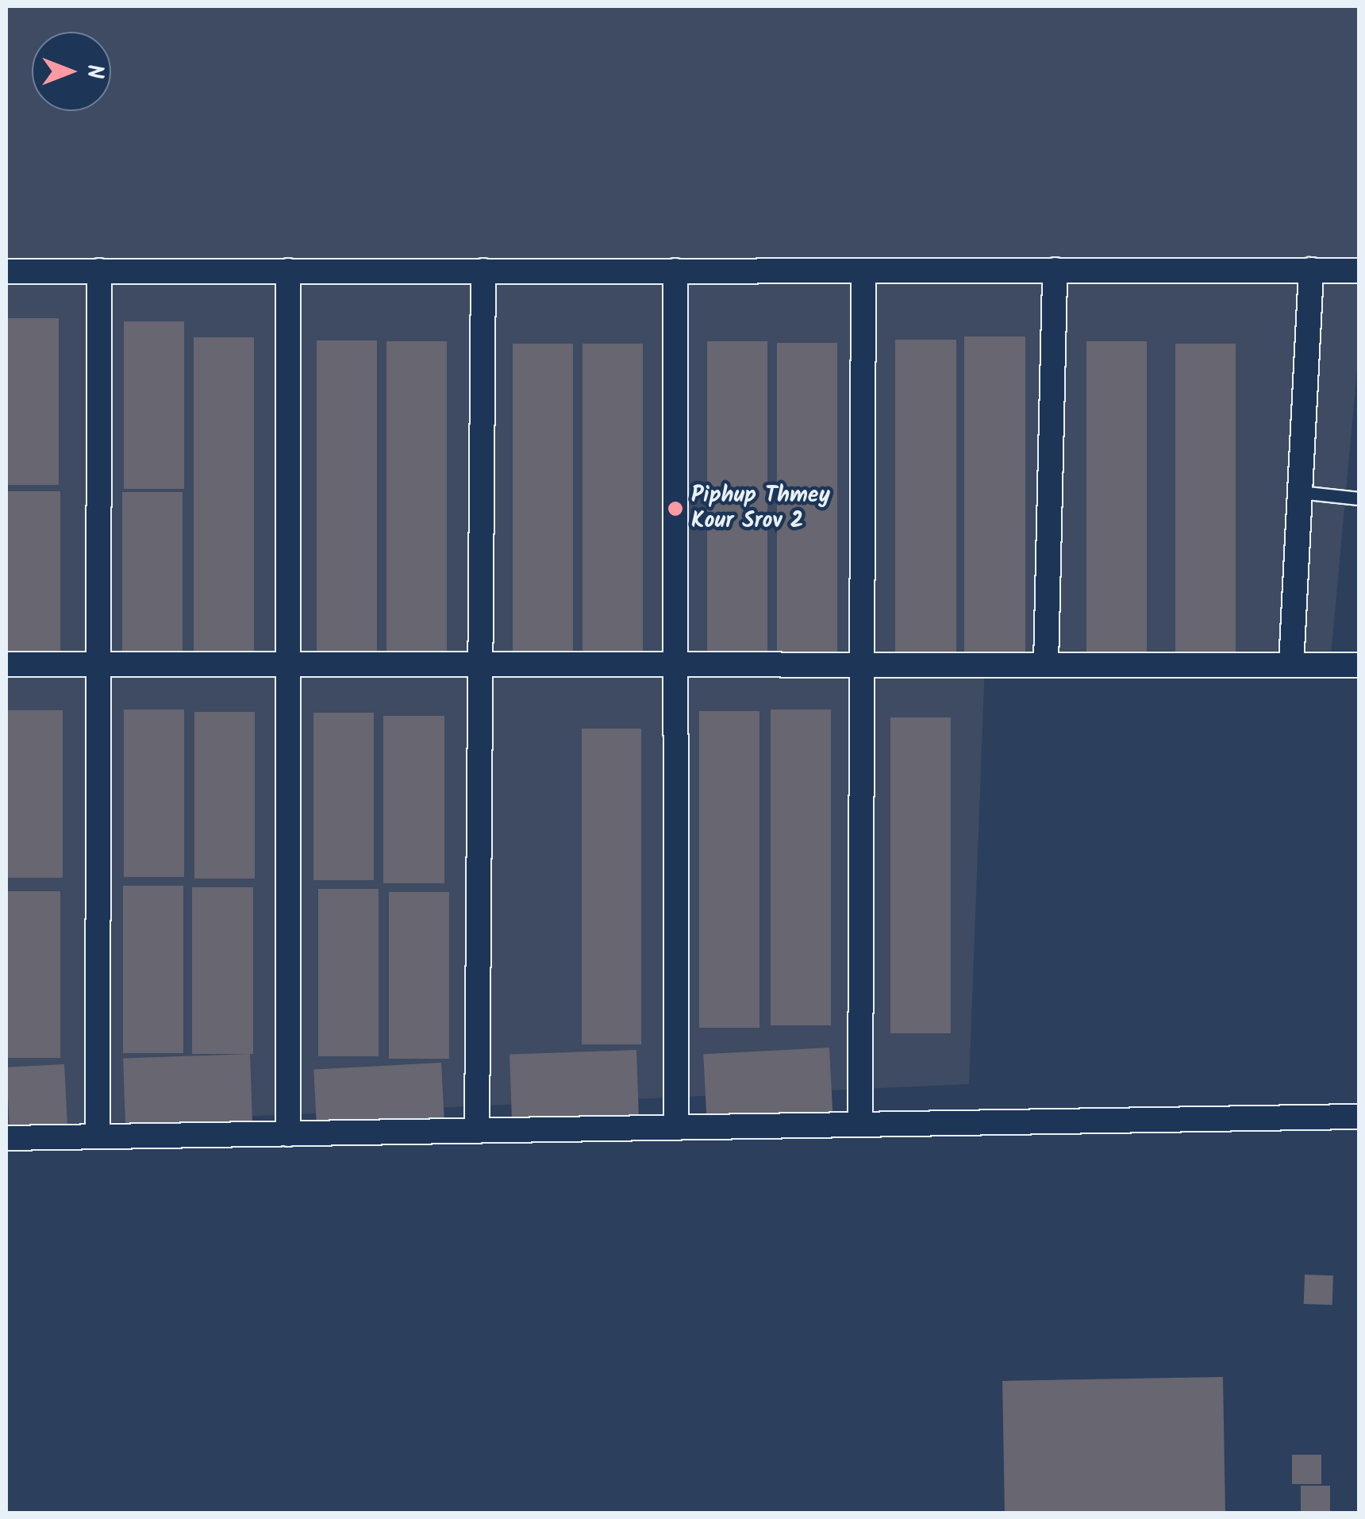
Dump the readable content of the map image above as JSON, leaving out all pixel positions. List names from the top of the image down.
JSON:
{
  "places": ["Piphup Thmey Kour Srov 2"],
  "north": "right"
}
